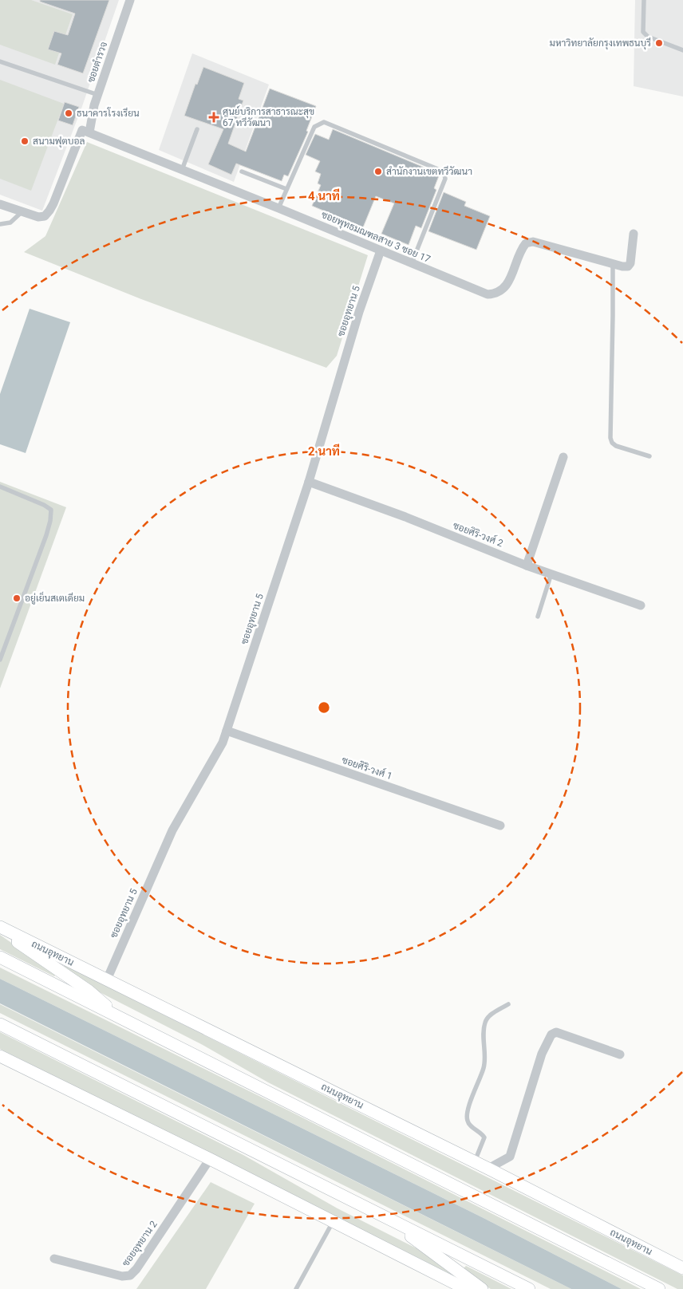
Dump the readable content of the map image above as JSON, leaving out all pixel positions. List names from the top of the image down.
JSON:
{
  "streets": {
    "main road": ["ถนนอุทยาน"],
    "street": [
      "ซอยตำรวจ",
      "ซอยพุทธมณฑลสาย 3 ซอย 17",
      "ซอยอุทยาน 5",
      "ซอยศิริ-วงศ์ 2",
      "ซอยศิริ-วงศ์ 1",
      "ซอยอุทยาน 2"
    ]
  },
  "crossings": [
    ["ซอยตำรวจ", "ซอยพุทธมณฑลสาย 3 ซอย 17"],
    ["ซอยพุทธมณฑลสาย 3 ซอย 17", "ซอยอุทยาน 5"],
    ["ซอยอุทยาน 5", "ซอยศิริ-วงศ์ 2"],
    ["ซอยอุทยาน 5", "ซอยศิริ-วงศ์ 1"],
    ["ซอยอุทยาน 5", "ถนนอุทยาน"]
  ],
  "places": {
    "other": [
      "มหาวิทยาลัยกรุงเทพธนบุรี",
      "ธนาคารโรงเรียน",
      "สนามฟุตบอล",
      "สำนักงานเขตทวีวัฒนา",
      "อยู่เย็นสเตเดียม"
    ],
    "health": ["ศูนย์บริการสาธารณะสุข 67 ทวีวัฒนา"]
  },
  "rings": ["4 นาที", "2 นาที"]
}
